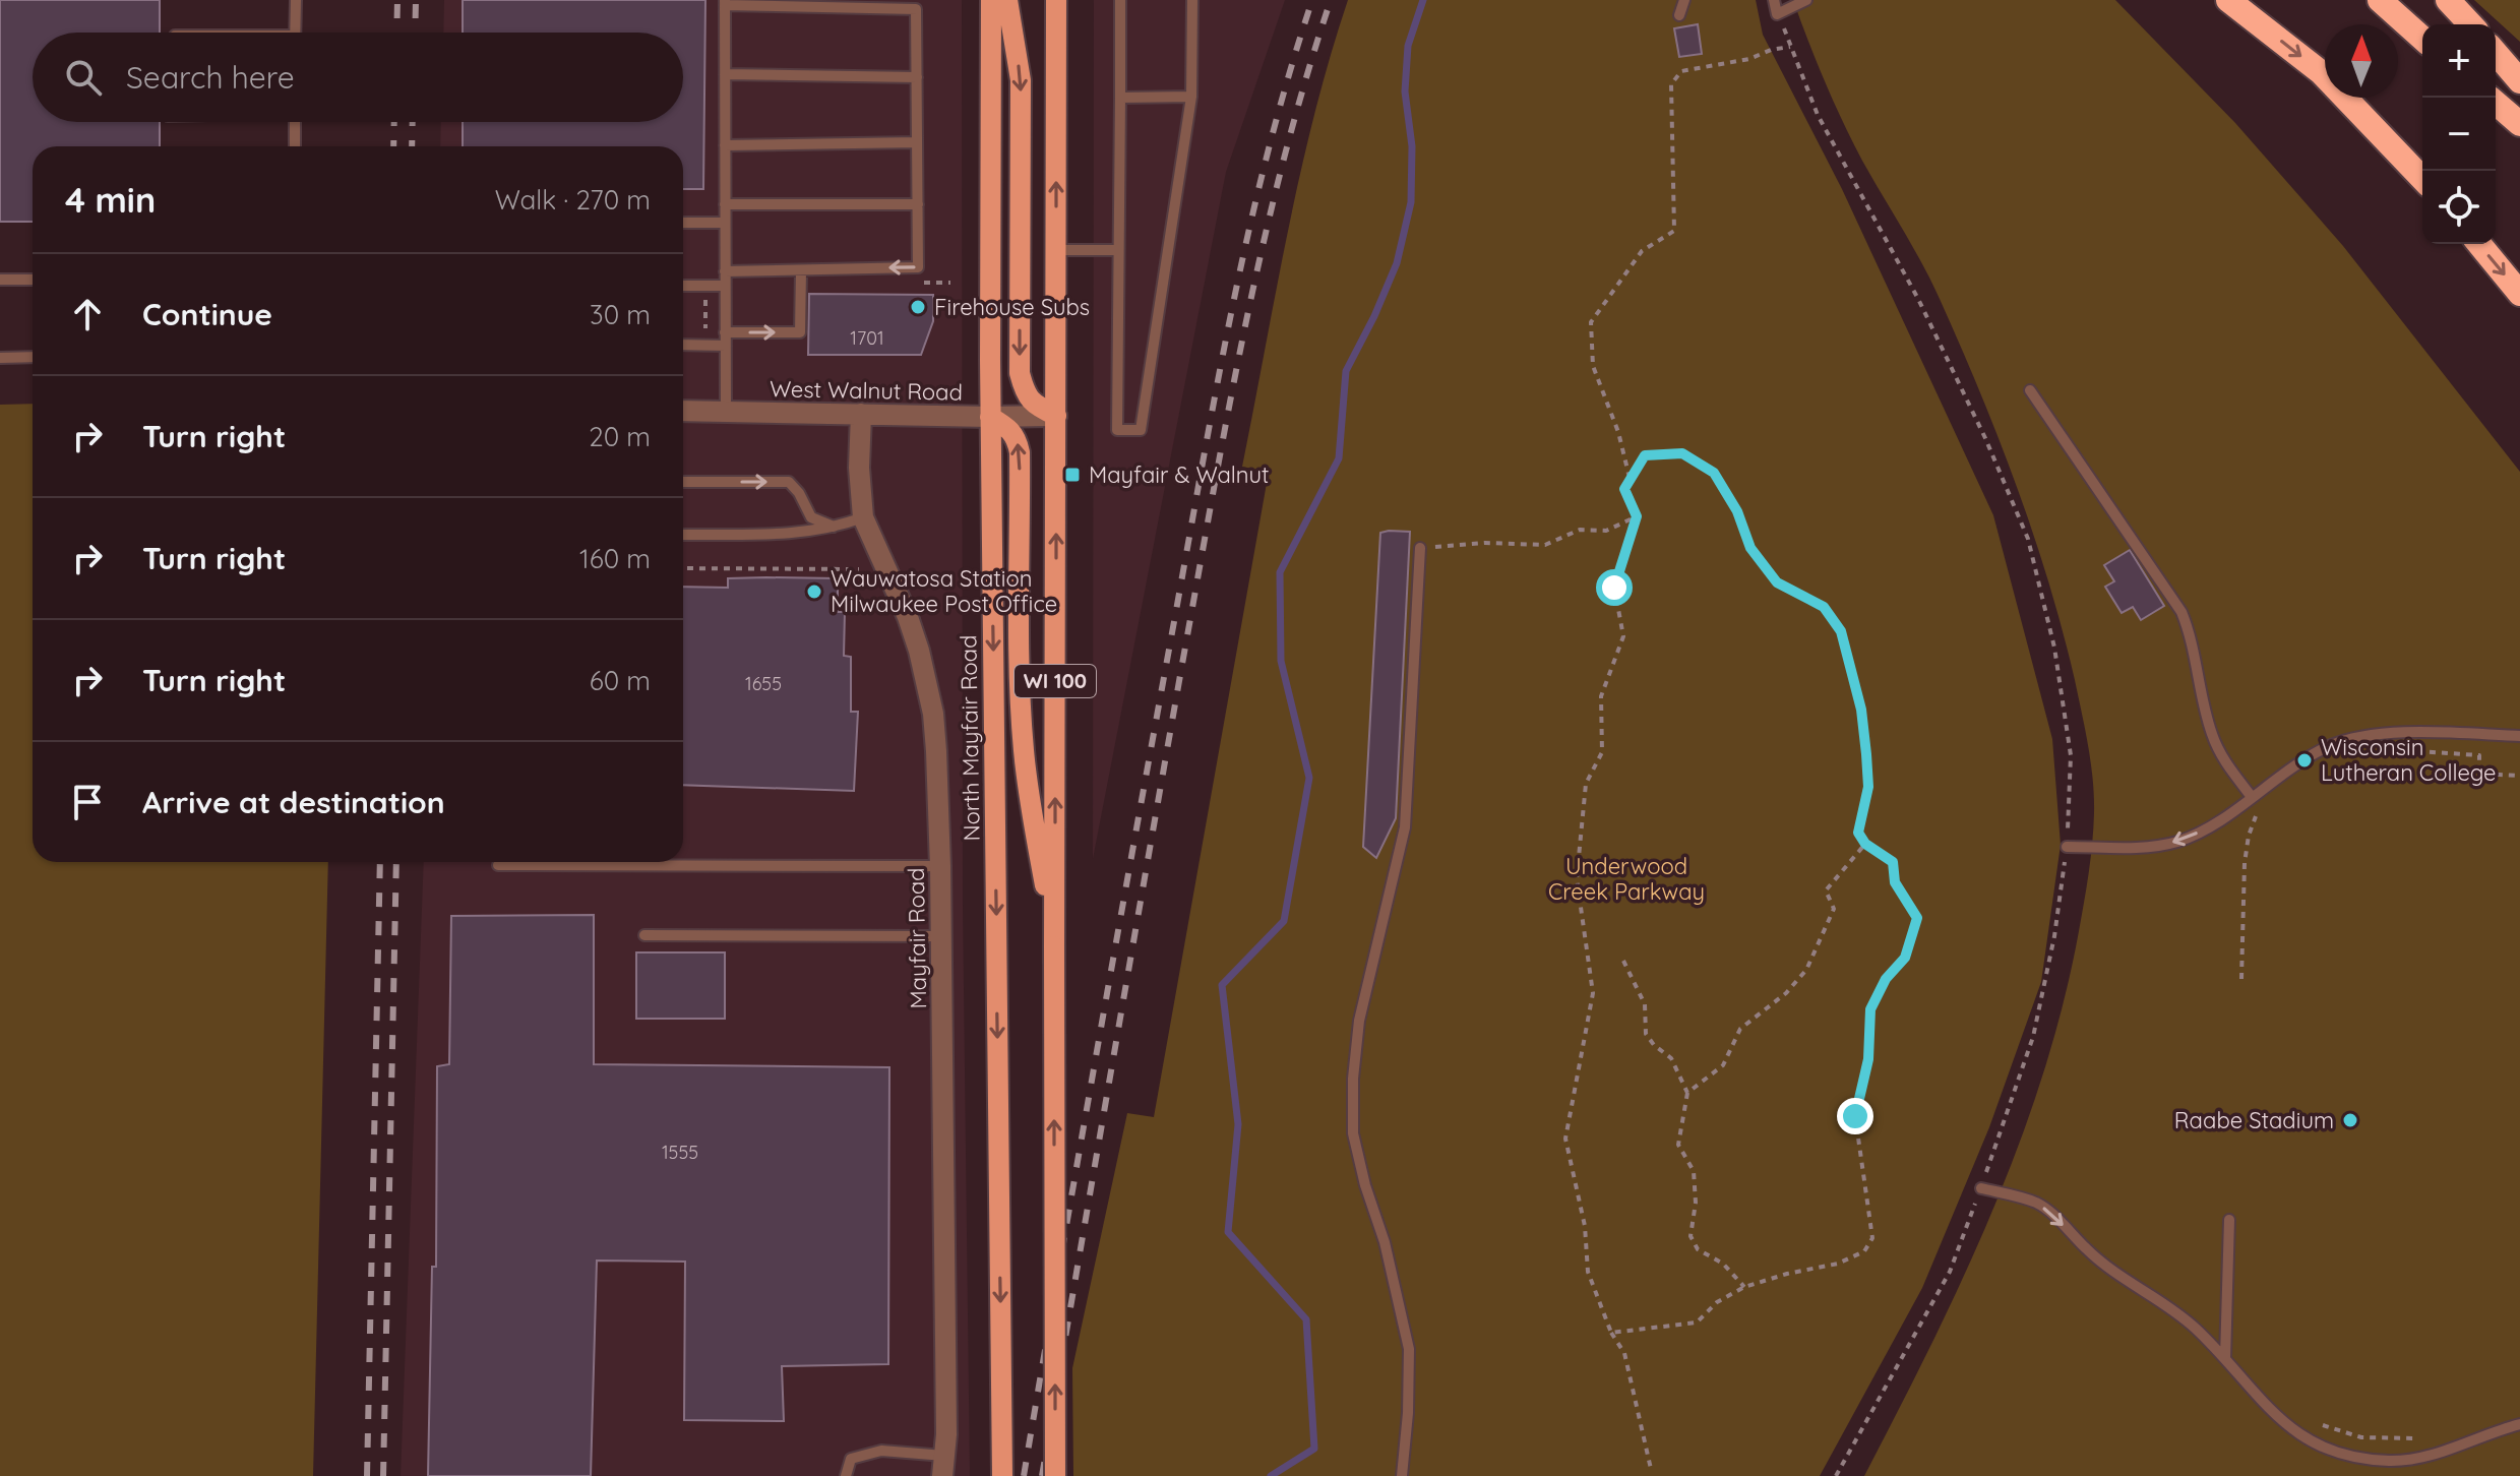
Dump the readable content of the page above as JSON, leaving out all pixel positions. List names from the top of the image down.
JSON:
{
  "streets": {
    "main road": ["WI 100", "North Mayfair Road"],
    "street": ["West Walnut Road", "Mayfair Road"]
  },
  "crossings": [
    ["West Walnut Road", "WI 100"],
    ["West Walnut Road", "North Mayfair Road"],
    ["West Walnut Road", "Mayfair Road"]
  ],
  "parks": ["Underwood Creek Parkway"],
  "places": {
    "other": [
      "Firehouse Subs",
      "Wauwatosa Station Milwaukee Post Office",
      "Wisconsin Lutheran College",
      "Raabe Stadium"
    ],
    "transit": ["Mayfair & Walnut"]
  },
  "house_numbers": ["1701", "1655", "1555"],
  "north": "top",
  "page": {
    "map_buttons": ["+", "−"],
    "search": "Search here",
    "heading": ["4 min", "Walk · 270 m"],
    "list": [
      ["Continue", "30 m"],
      ["Turn right", "20 m"],
      ["Turn right", "160 m"],
      ["Turn right", "60 m"],
      "Arrive at destination"
    ]
  }
}
